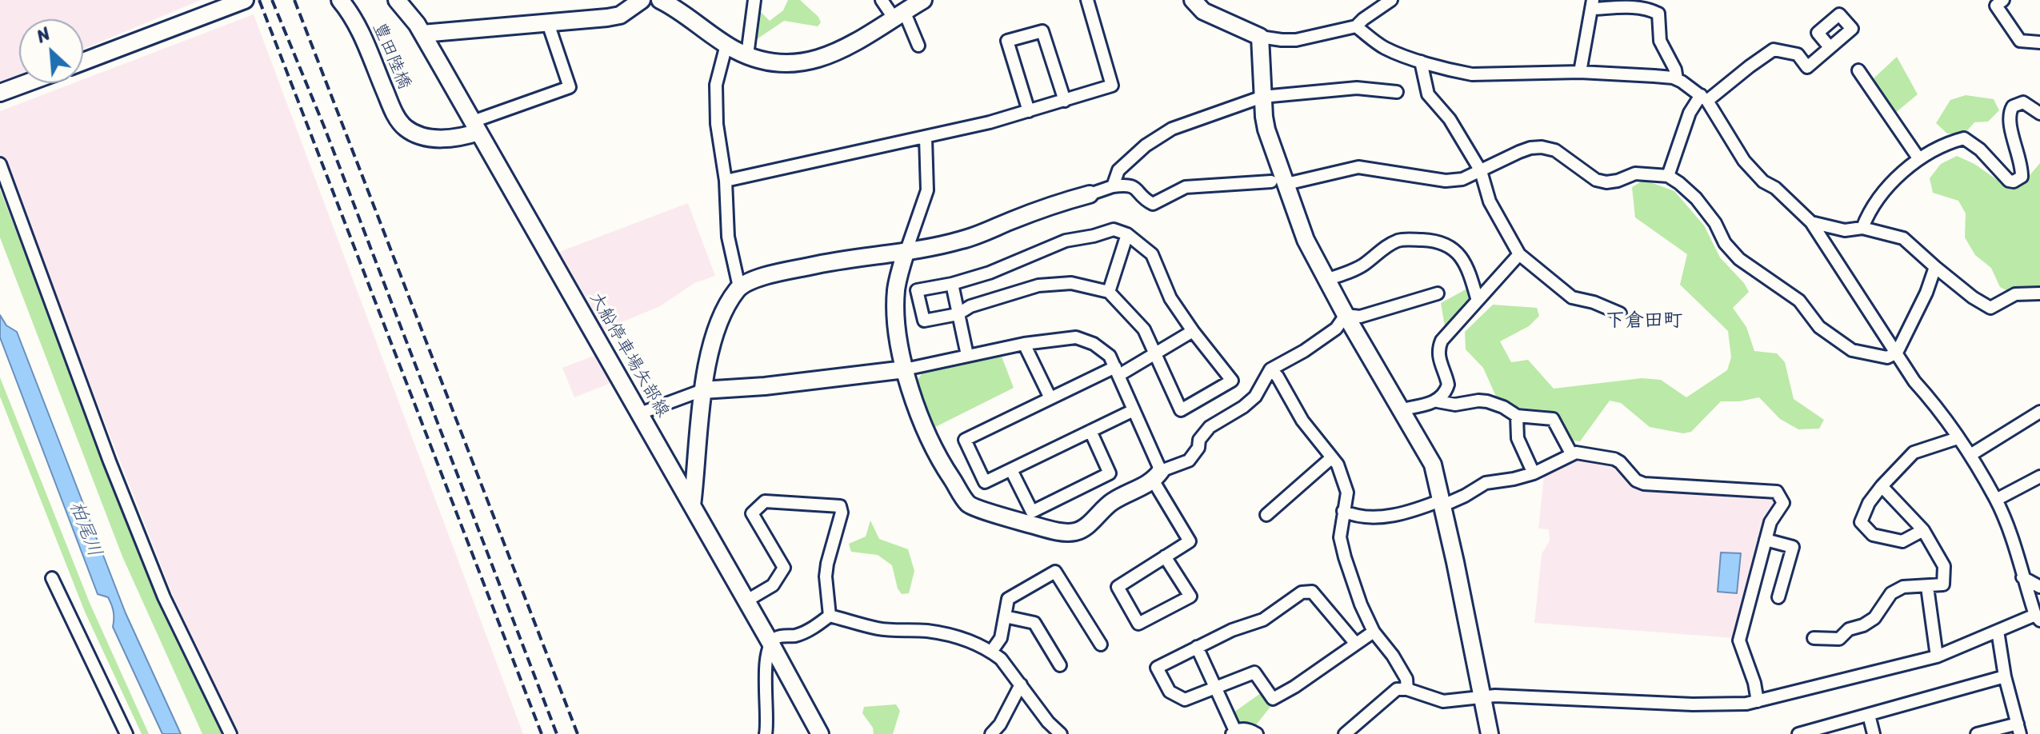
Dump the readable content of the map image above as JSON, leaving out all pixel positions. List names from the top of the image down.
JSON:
{
  "streets": {
    "street": ["豊田陸橋", "大船停車場矢部線"]
  },
  "crossings": [
    ["豊田陸橋", "大船停車場矢部線"]
  ],
  "districts": ["下倉田町"],
  "water": ["柏尾川"],
  "north": "top left"
}
